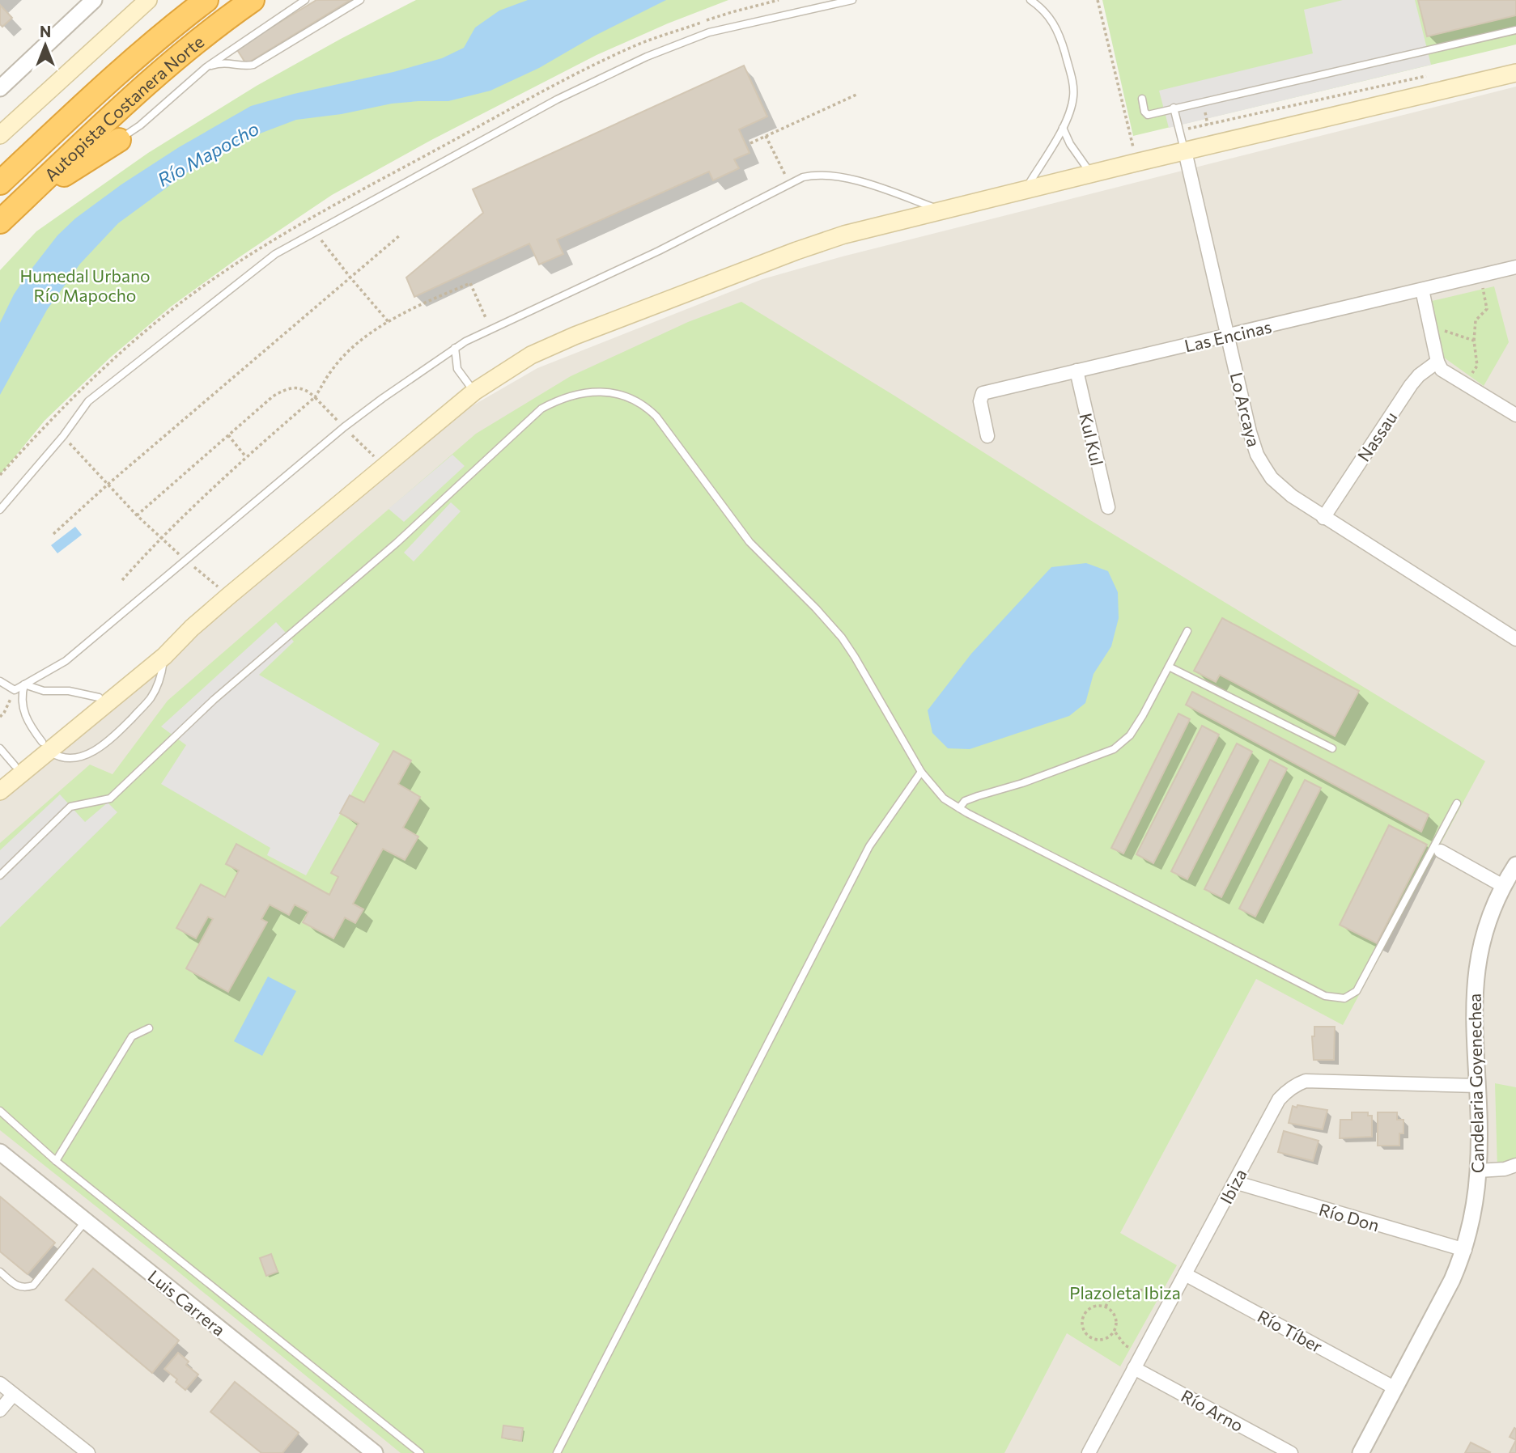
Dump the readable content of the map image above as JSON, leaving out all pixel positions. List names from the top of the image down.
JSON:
{
  "streets": {
    "highway": ["Autopista Costanera Norte"],
    "street": [
      "Las Encinas",
      "Lo Arcaya",
      "Nassau",
      "Kul Kul",
      "Candelaria Goyenechea",
      "Ibiza",
      "Río Don",
      "Luis Carrera",
      "Río Tíber",
      "Río Arno"
    ]
  },
  "crossings": [
    ["Las Encinas", "Lo Arcaya"],
    ["Las Encinas", "Kul Kul"],
    ["Lo Arcaya", "Nassau"],
    ["Candelaria Goyenechea", "Ibiza"],
    ["Candelaria Goyenechea", "Río Don"],
    ["Candelaria Goyenechea", "Río Tíber"],
    ["Ibiza", "Río Don"],
    ["Ibiza", "Río Tíber"],
    ["Ibiza", "Río Arno"]
  ],
  "water": ["Río Mapocho"],
  "parks": ["Humedal Urbano Río Mapocho", "Plazoleta Ibiza"],
  "north": "top"
}
